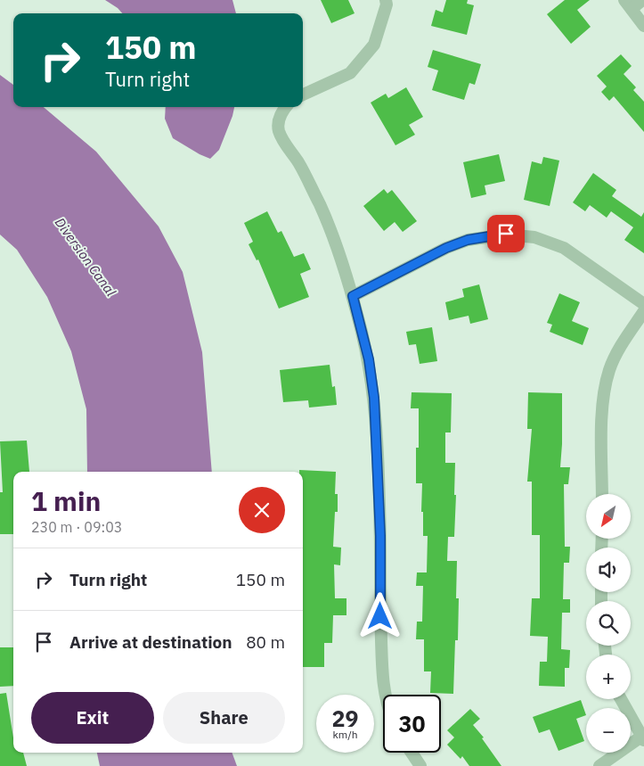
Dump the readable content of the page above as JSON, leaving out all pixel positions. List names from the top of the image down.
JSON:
{
  "water": ["Diversion Canal"],
  "north": "bottom left",
  "page": {
    "turn": ["150 m", "Turn right"],
    "heading": ["1 min", "230 m · 09:03"],
    "map_buttons": ["+", "−"],
    "list": [
      {
        "name": "Turn right",
        "value": "150 m"
      },
      {
        "name": "Arrive at destination",
        "value": "80 m"
      }
    ],
    "buttons": ["Exit", "Share"],
    "speed": "29 km/h",
    "limit": "30"
  }
}
